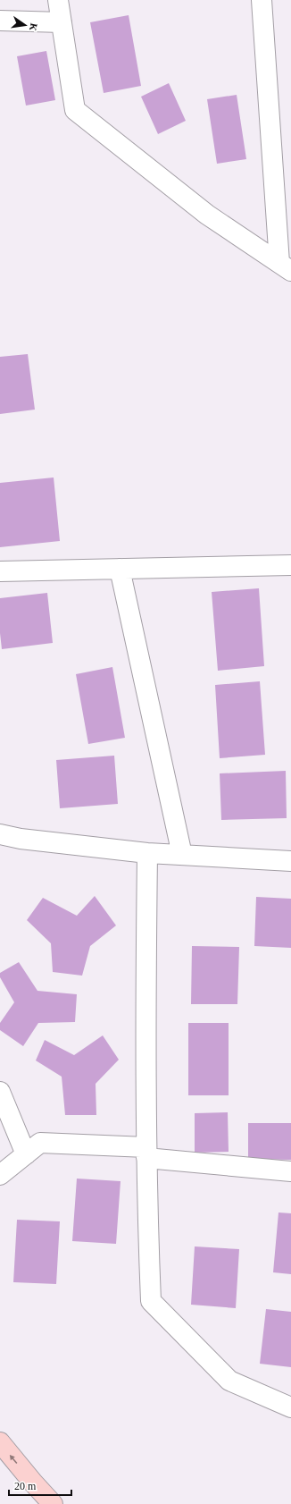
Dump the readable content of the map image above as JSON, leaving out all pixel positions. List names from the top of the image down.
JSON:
{
  "scale_bar": "20 m",
  "north": "right"
}
